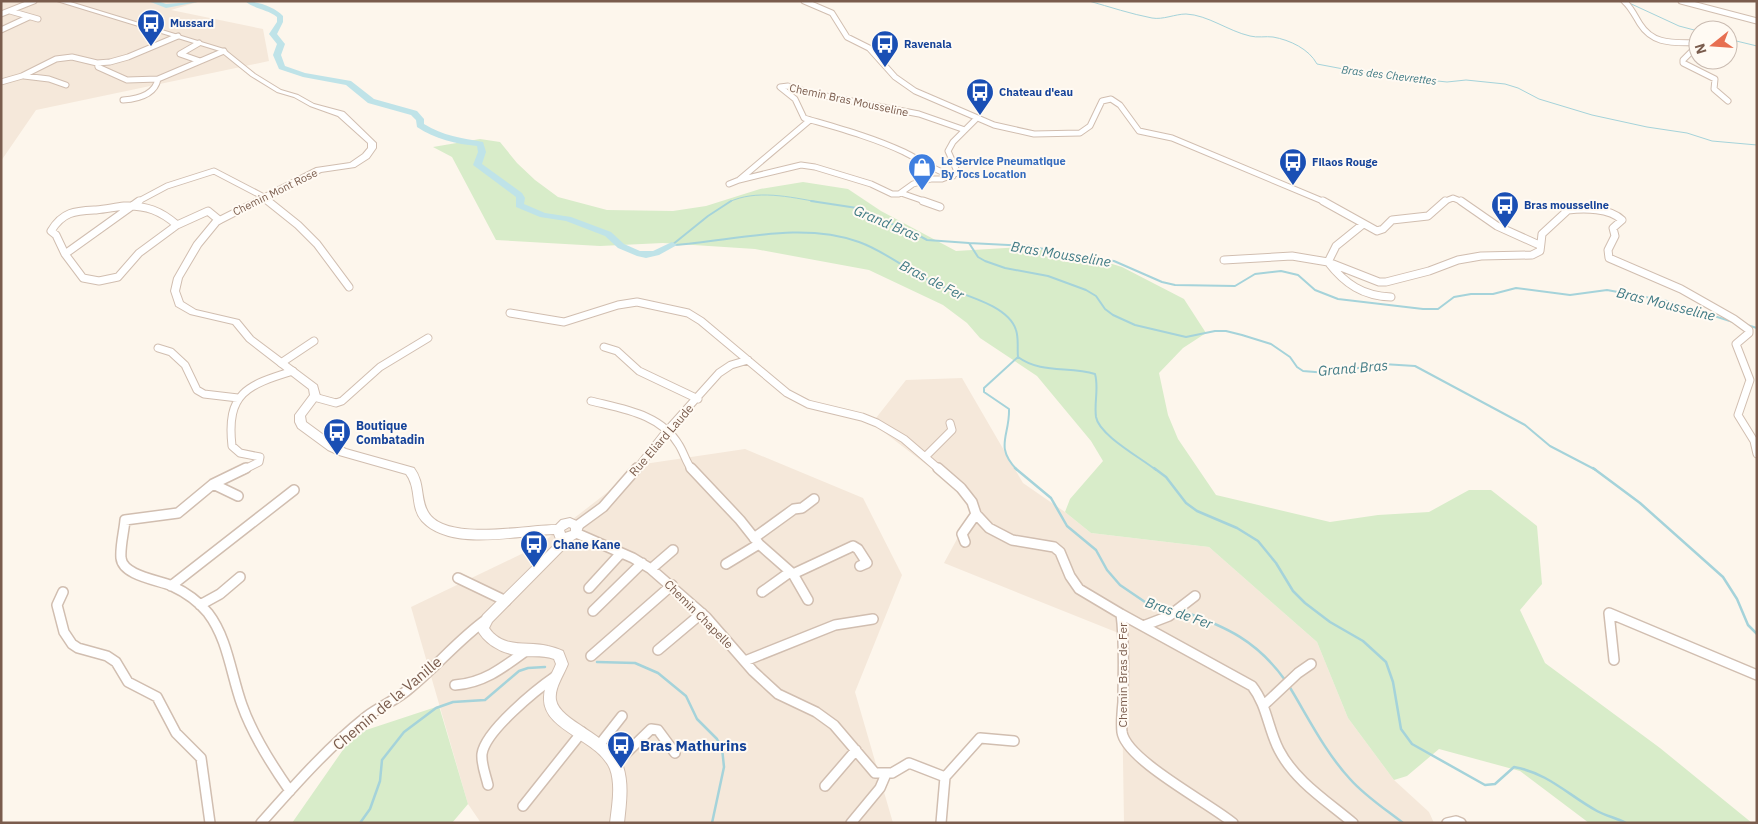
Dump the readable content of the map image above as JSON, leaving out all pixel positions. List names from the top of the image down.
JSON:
{
  "streets": {
    "street": [
      "Chemin Bras Mousseline",
      "Chemin Mont Rose",
      "Rue Eliard Laude",
      "Chemin Chapelle",
      "Chemin Bras de Fer",
      "Chemin de la Vanille"
    ]
  },
  "crossings": [
    ["Rue Eliard Laude", "Chemin Chapelle"],
    ["Rue Eliard Laude", "Chemin Bras de Fer"]
  ],
  "water": [
    "Bras des Chevrettes",
    "Grand Bras",
    "Bras Mousseline",
    "Bras de Fer"
  ],
  "places": {
    "bus stop": [
      "Mussard",
      "Ravenala",
      "Chateau d'eau",
      "Filaos Rouge",
      "Bras mousseline",
      "Boutique Combatadin",
      "Chane Kane",
      "Bras Mathurins"
    ],
    "shop": ["Le Service Pneumatique By Tocs Location"]
  },
  "north": "left"
}
